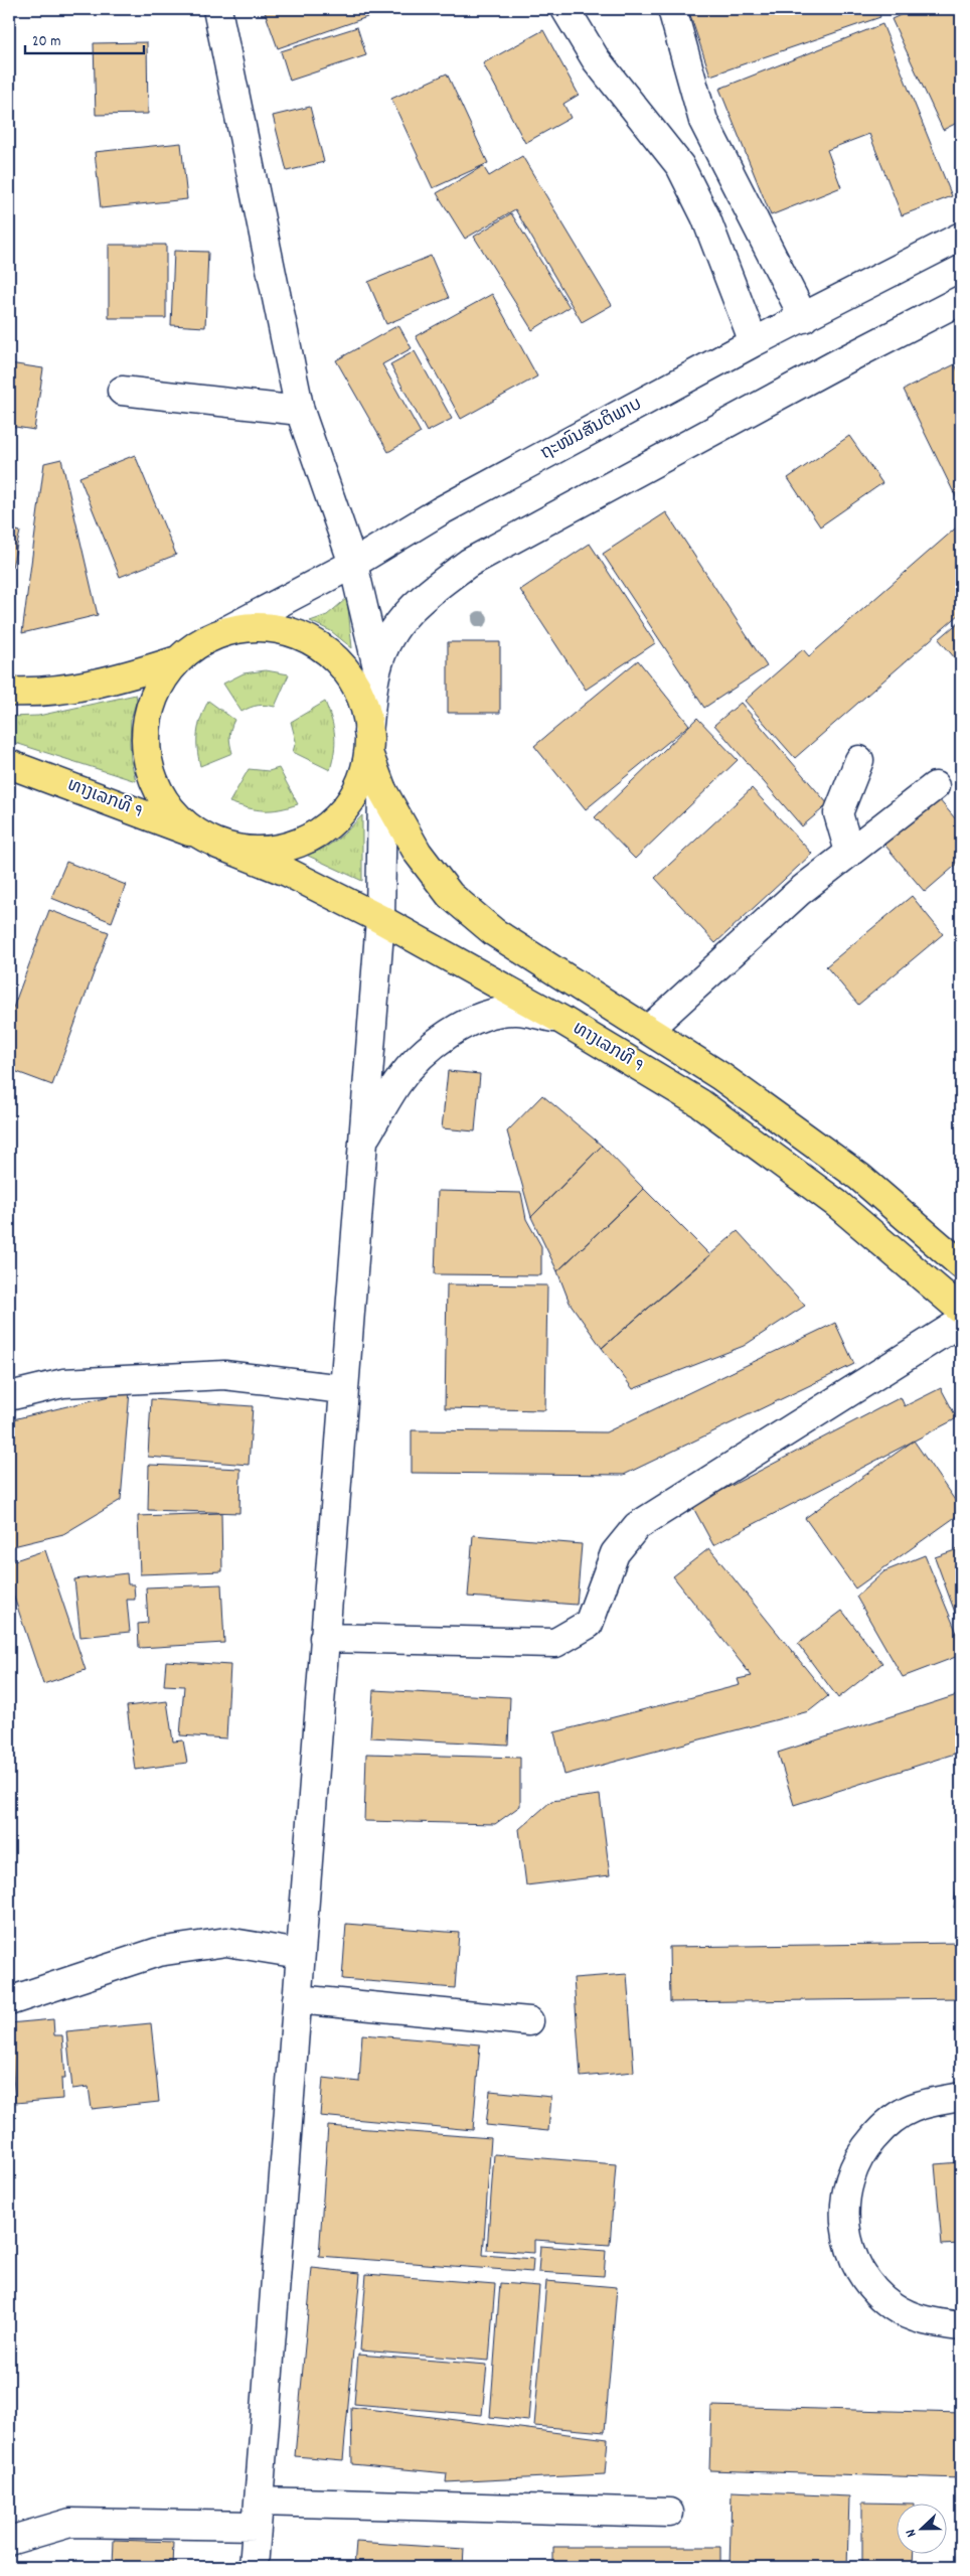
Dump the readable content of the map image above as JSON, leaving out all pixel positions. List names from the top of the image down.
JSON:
{
  "streets": {
    "main road": ["ທາງເລກທີ 9"],
    "street": ["ຖະໜົນສັນຕິພາບ"]
  },
  "crossings": [
    ["ຖະໜົນສັນຕິພາບ", "ທາງເລກທີ 9"]
  ],
  "scale_bar": "20 m",
  "north": "left"
}
